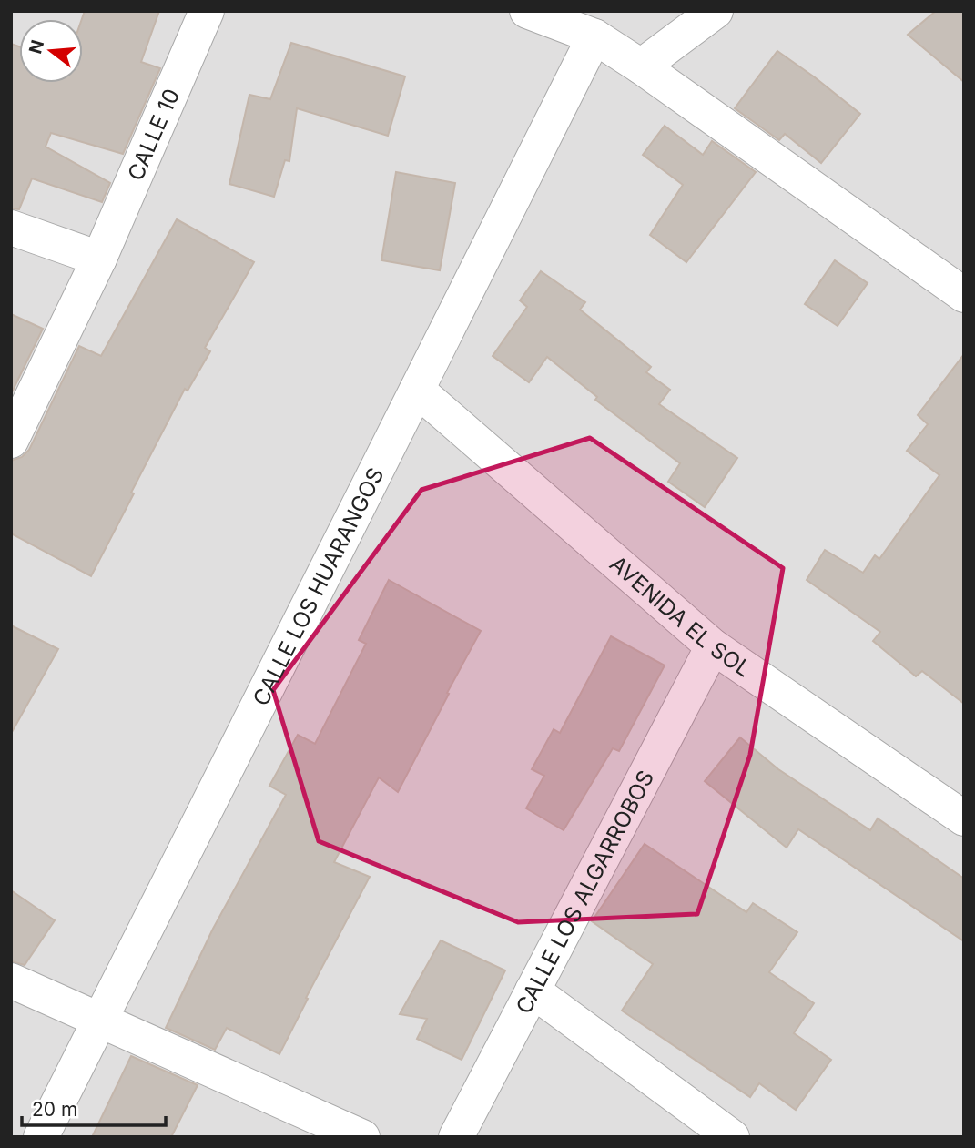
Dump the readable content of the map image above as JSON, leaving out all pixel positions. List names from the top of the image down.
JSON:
{
  "streets": {
    "street": [
      "CALLE 10",
      "CALLE LOS HUARANGOS",
      "AVENIDA EL SOL",
      "CALLE LOS ALGARROBOS"
    ]
  },
  "crossings": [
    ["CALLE LOS HUARANGOS", "AVENIDA EL SOL"],
    ["AVENIDA EL SOL", "CALLE LOS ALGARROBOS"]
  ],
  "scale_bar": "20 m",
  "north": "left"
}
